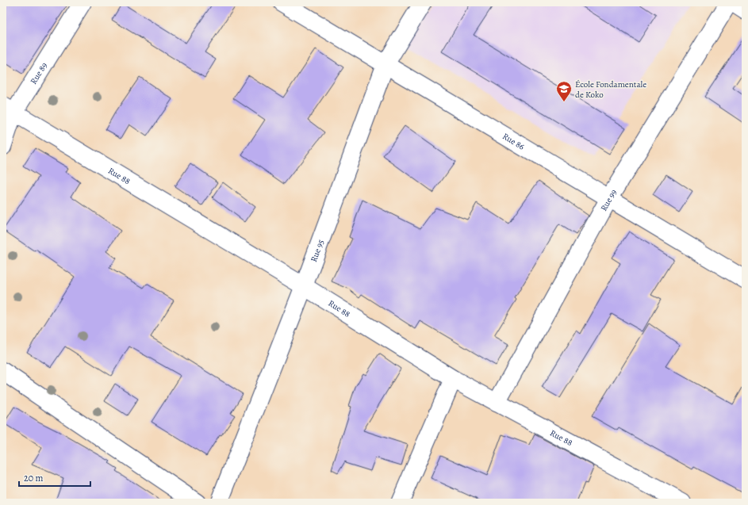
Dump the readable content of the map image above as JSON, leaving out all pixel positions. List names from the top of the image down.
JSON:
{
  "streets": {
    "street": [
      "Rue 89",
      "Rue 86",
      "Rue 88",
      "Rue 99",
      "Rue 95"
    ]
  },
  "crossings": [
    ["Rue 89", "Rue 88"],
    ["Rue 86", "Rue 99"],
    ["Rue 86", "Rue 95"],
    ["Rue 88", "Rue 99"],
    ["Rue 88", "Rue 95"]
  ],
  "places": {
    "school or university": ["École Fondamentale de Koko"]
  },
  "scale_bar": "20 m"
}
